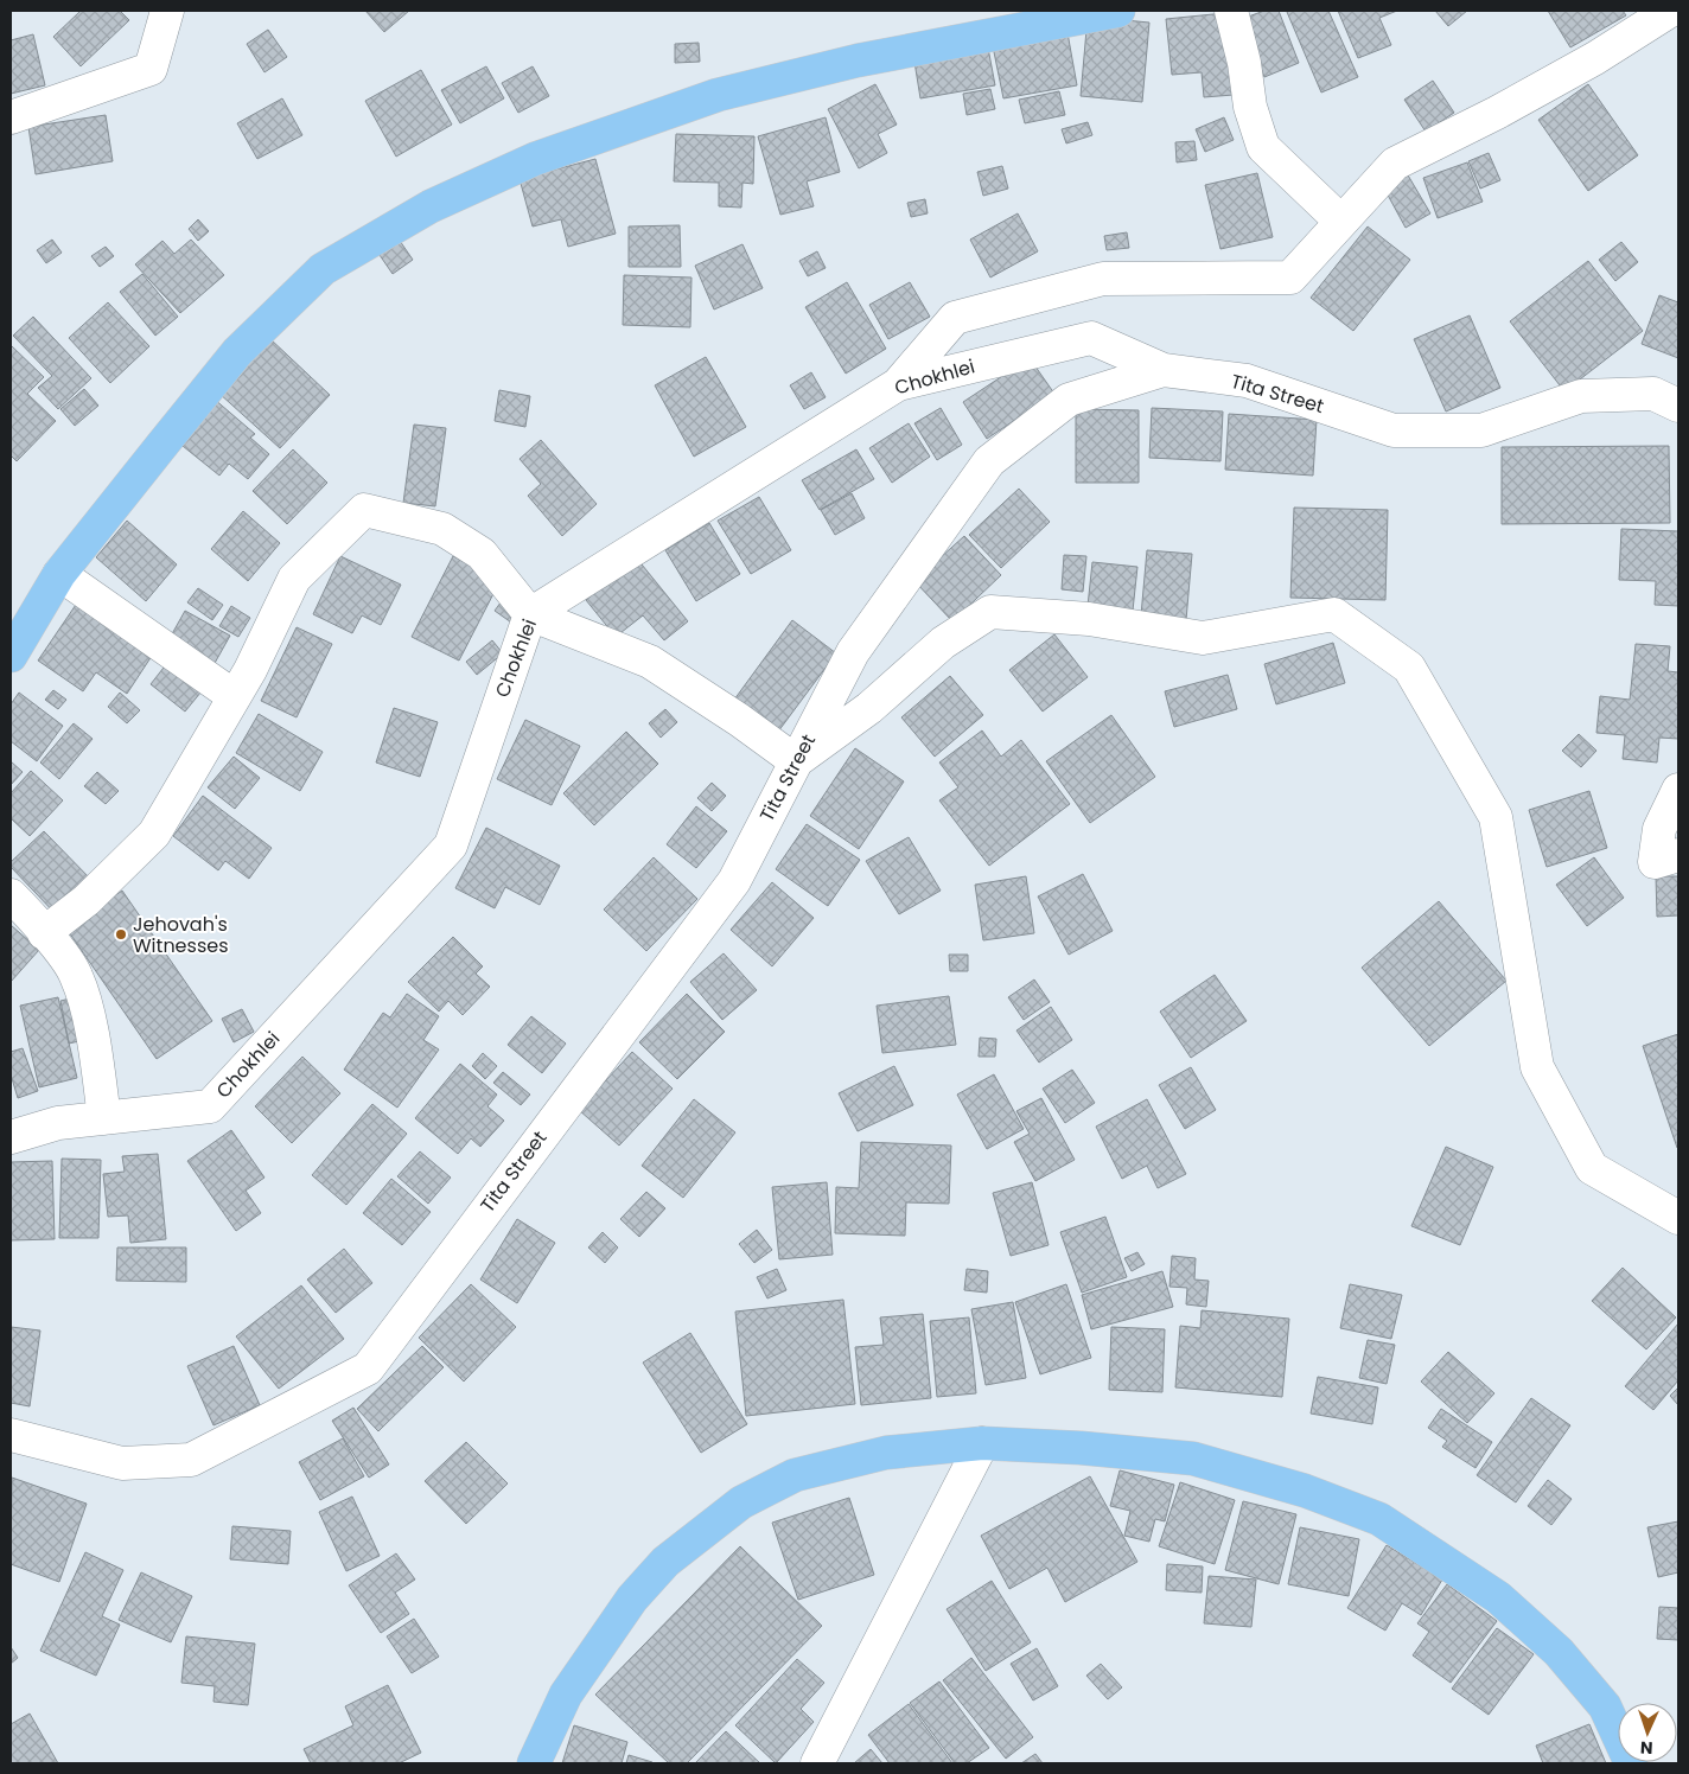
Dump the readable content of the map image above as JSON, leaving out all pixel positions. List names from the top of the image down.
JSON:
{
  "streets": {
    "street": ["Chokhlei", "Tita Street"]
  },
  "crossings": [
    ["Chokhlei", "Tita Street"]
  ],
  "places": ["Jehovah's Witnesses"],
  "north": "bottom"
}
